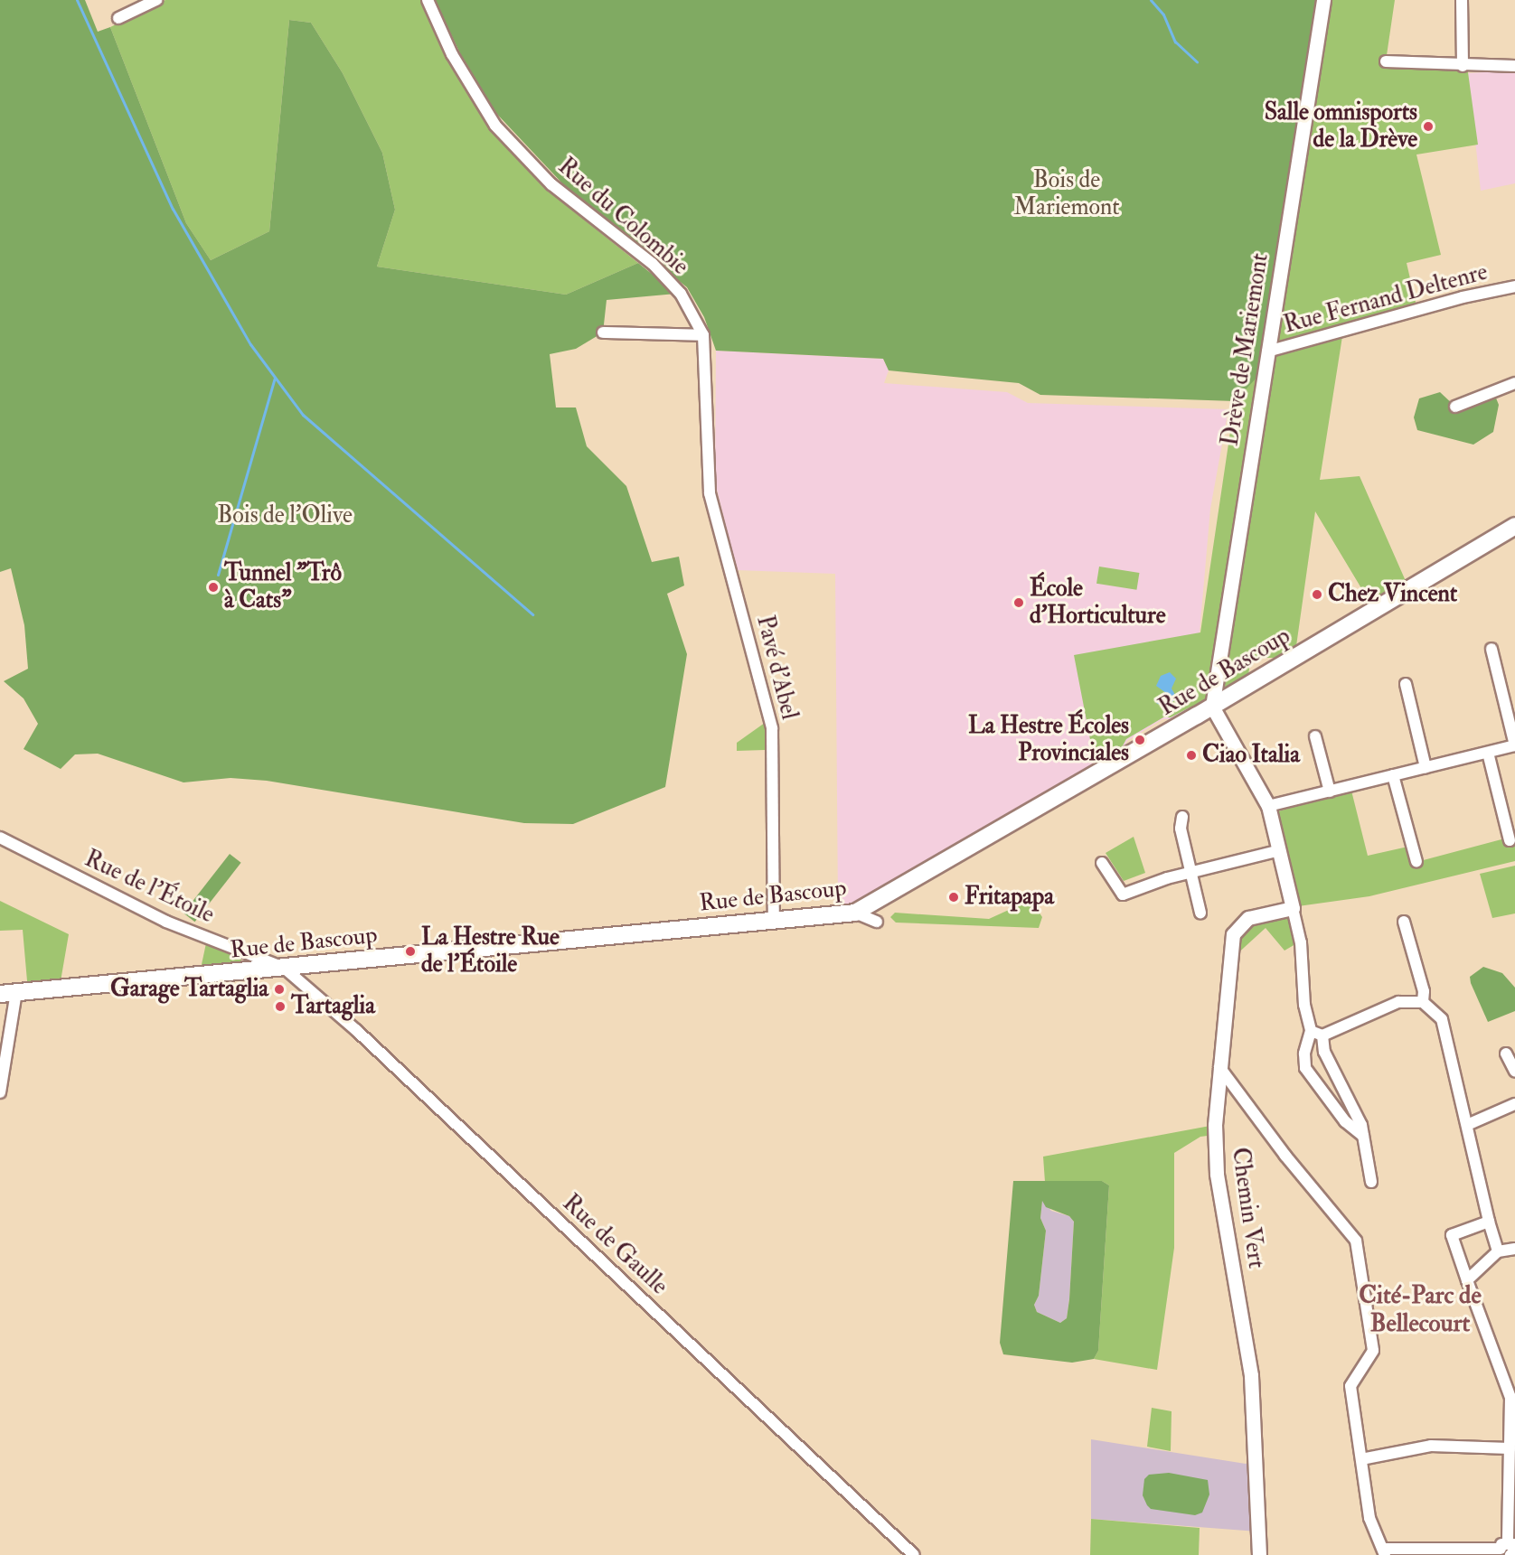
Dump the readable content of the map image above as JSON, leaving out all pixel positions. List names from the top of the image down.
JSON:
{
  "streets": {
    "main road": ["Rue de Bascoup"],
    "street": [
      "Rue du Colombie",
      "Rue Fernand Deltenre",
      "Drève de Mariemont",
      "Pavé d'Abel",
      "Rue de l'Étoile",
      "Chemin Vert",
      "Rue de Gaulle"
    ]
  },
  "crossings": [
    ["Rue du Colombie", "Pavé d'Abel"],
    ["Rue Fernand Deltenre", "Drève de Mariemont"],
    ["Drève de Mariemont", "Rue de Bascoup"],
    ["Pavé d'Abel", "Rue de Bascoup"],
    ["Rue de Bascoup", "Rue de l'Étoile"],
    ["Rue de Bascoup", "Rue de Gaulle"],
    ["Rue de l'Étoile", "Rue de Gaulle"]
  ],
  "districts": ["Cité-Parc de Bellecourt"],
  "parks": ["Bois de Mariemont", "Bois de l'Olive"],
  "places": [
    "Salle omnisports de la Drève",
    "Tunnel \"Trô à Cats\"",
    "Chez Vincent",
    "École d'Horticulture",
    "La Hestre Écoles Provinciales",
    "Ciao Italia",
    "Fritapapa",
    "La Hestre Rue de l'Étoile",
    "Garage Tartaglia",
    "Tartaglia"
  ]
}
